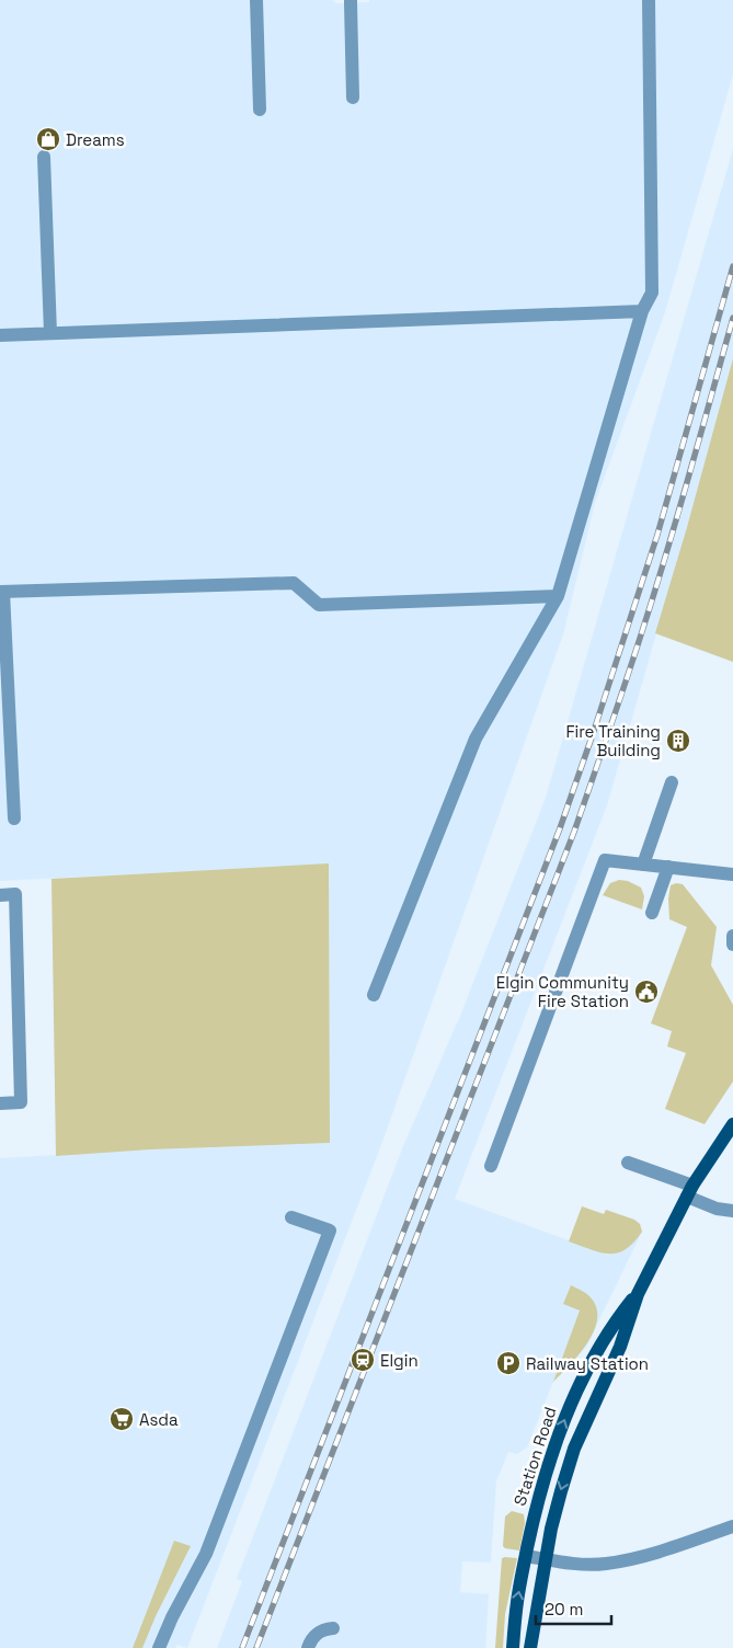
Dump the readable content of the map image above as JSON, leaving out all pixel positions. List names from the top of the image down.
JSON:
{
  "streets": {
    "main road": ["Station Road"]
  },
  "places": {
    "shop": ["Dreams"],
    "building": ["Fire Training Building"],
    "public building": ["Elgin Community Fire Station"],
    "station": ["Elgin"],
    "parking": ["Railway Station"],
    "supermarket": ["Asda"]
  },
  "scale_bar": "20 m"
}
